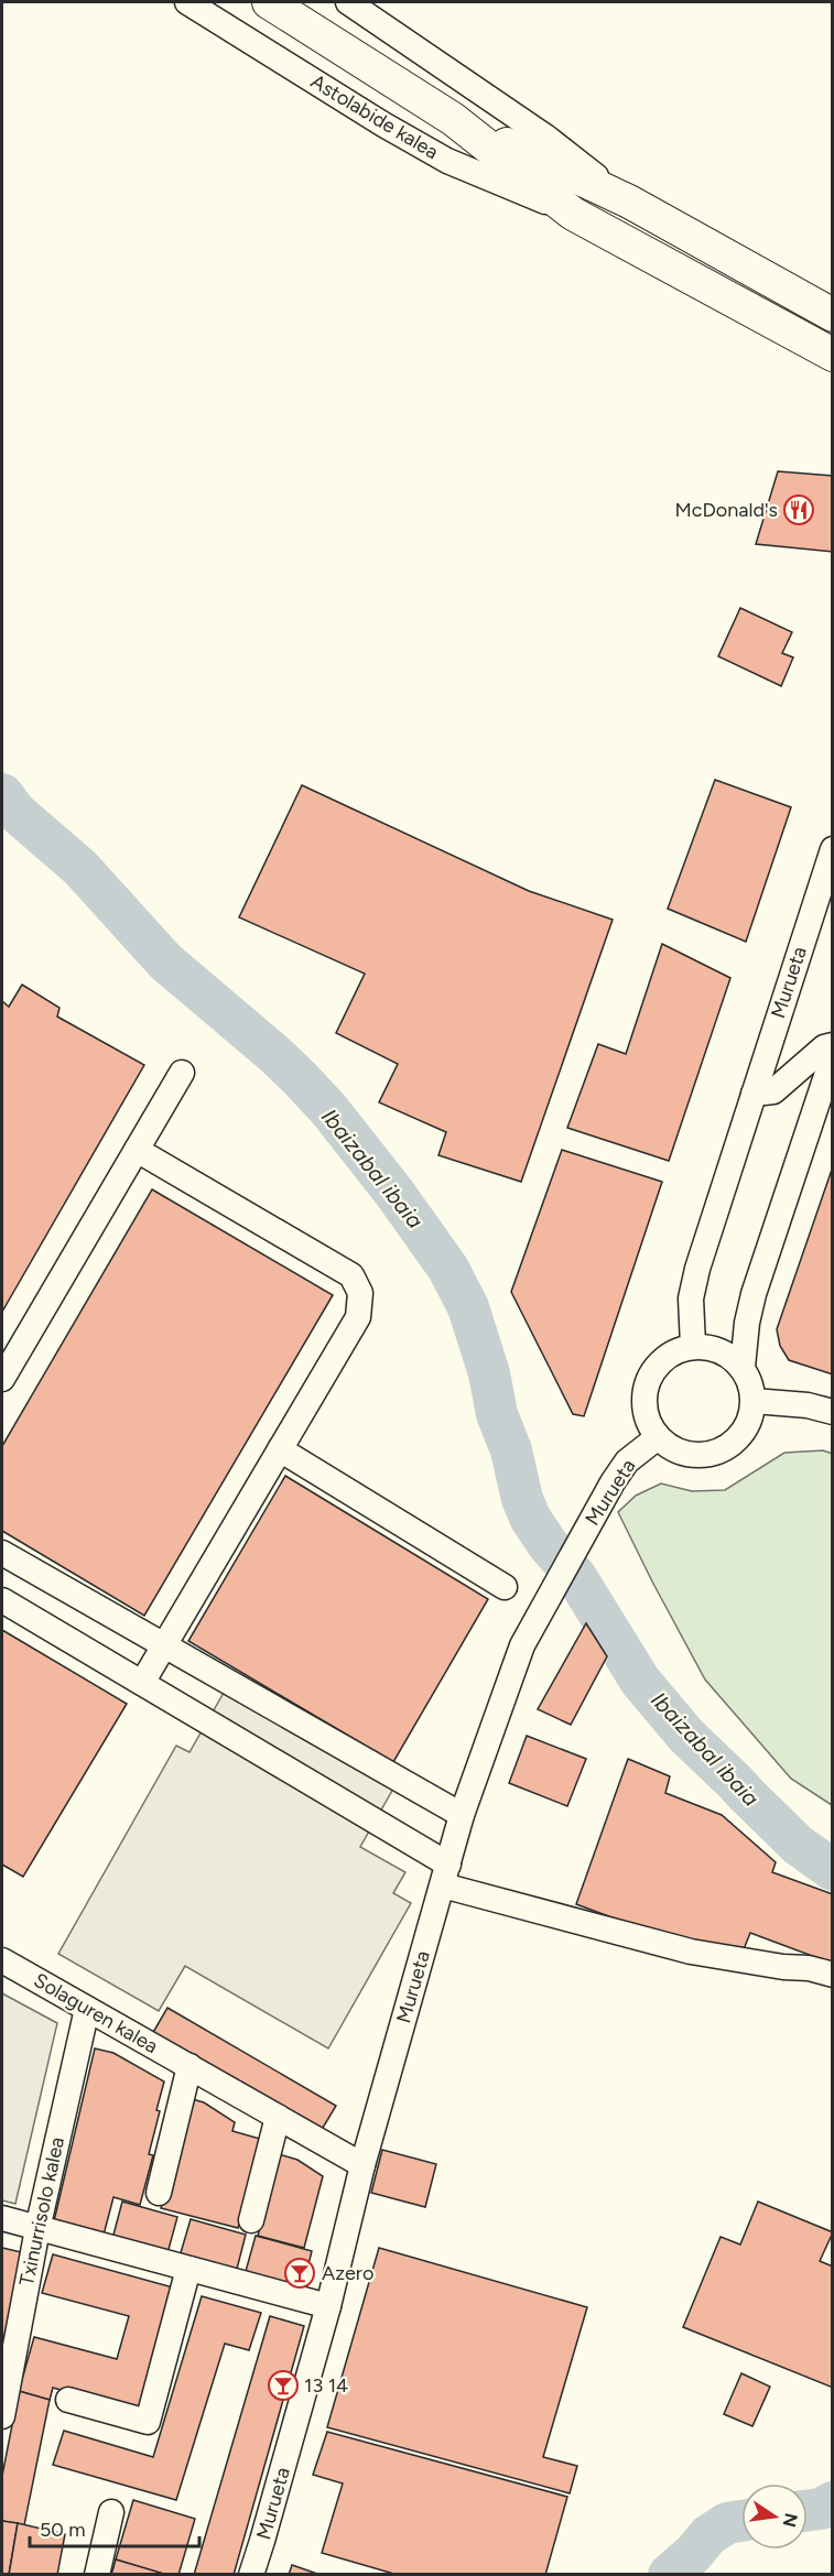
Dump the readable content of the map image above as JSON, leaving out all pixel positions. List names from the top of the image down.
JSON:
{
  "streets": {
    "street": [
      "Astolabide kalea",
      "Murueta",
      "Solaguren kalea",
      "Txinurrisolo kalea"
    ]
  },
  "crossings": [
    ["Murueta", "Solaguren kalea"],
    ["Solaguren kalea", "Txinurrisolo kalea"]
  ],
  "water": ["Ibaizabal ibaia"],
  "places": {
    "restaurant": ["McDonald's"],
    "bar": ["Azero", "13 14"]
  },
  "scale_bar": "50 m",
  "north": "right"
}
